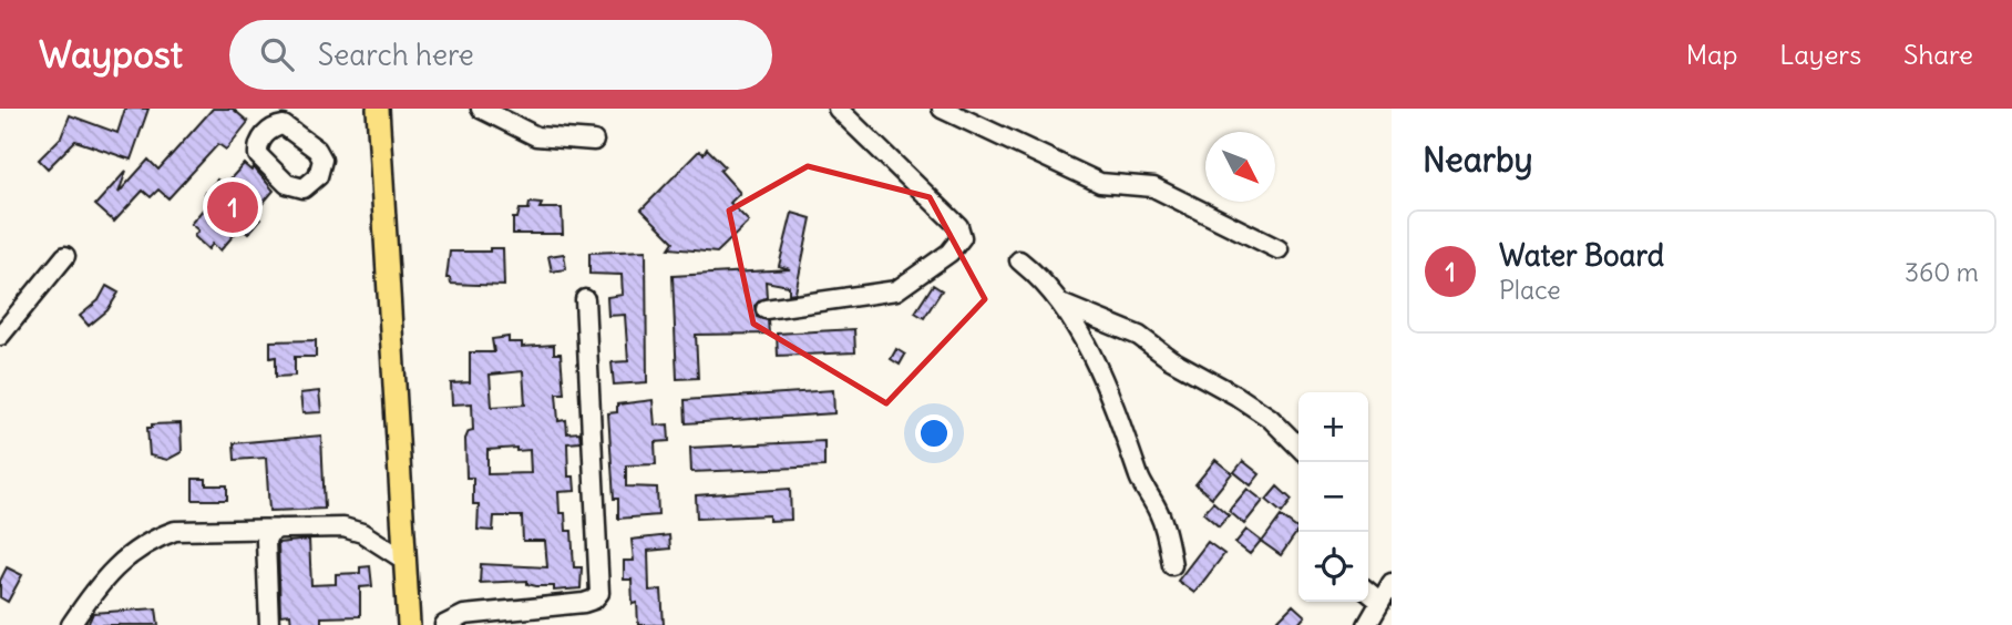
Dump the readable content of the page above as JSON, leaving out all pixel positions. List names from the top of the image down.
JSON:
{
  "north": "bottom right",
  "page": {
    "header": "Waypost",
    "search": "Search here",
    "nav": ["Map", "Layers", "Share"],
    "heading": "Nearby",
    "pins": "1",
    "list": [
      {
        "mark": "1",
        "name": "Water Board",
        "note": "Place",
        "value": "360 m"
      }
    ],
    "map_buttons": ["+", "−"]
  }
}
